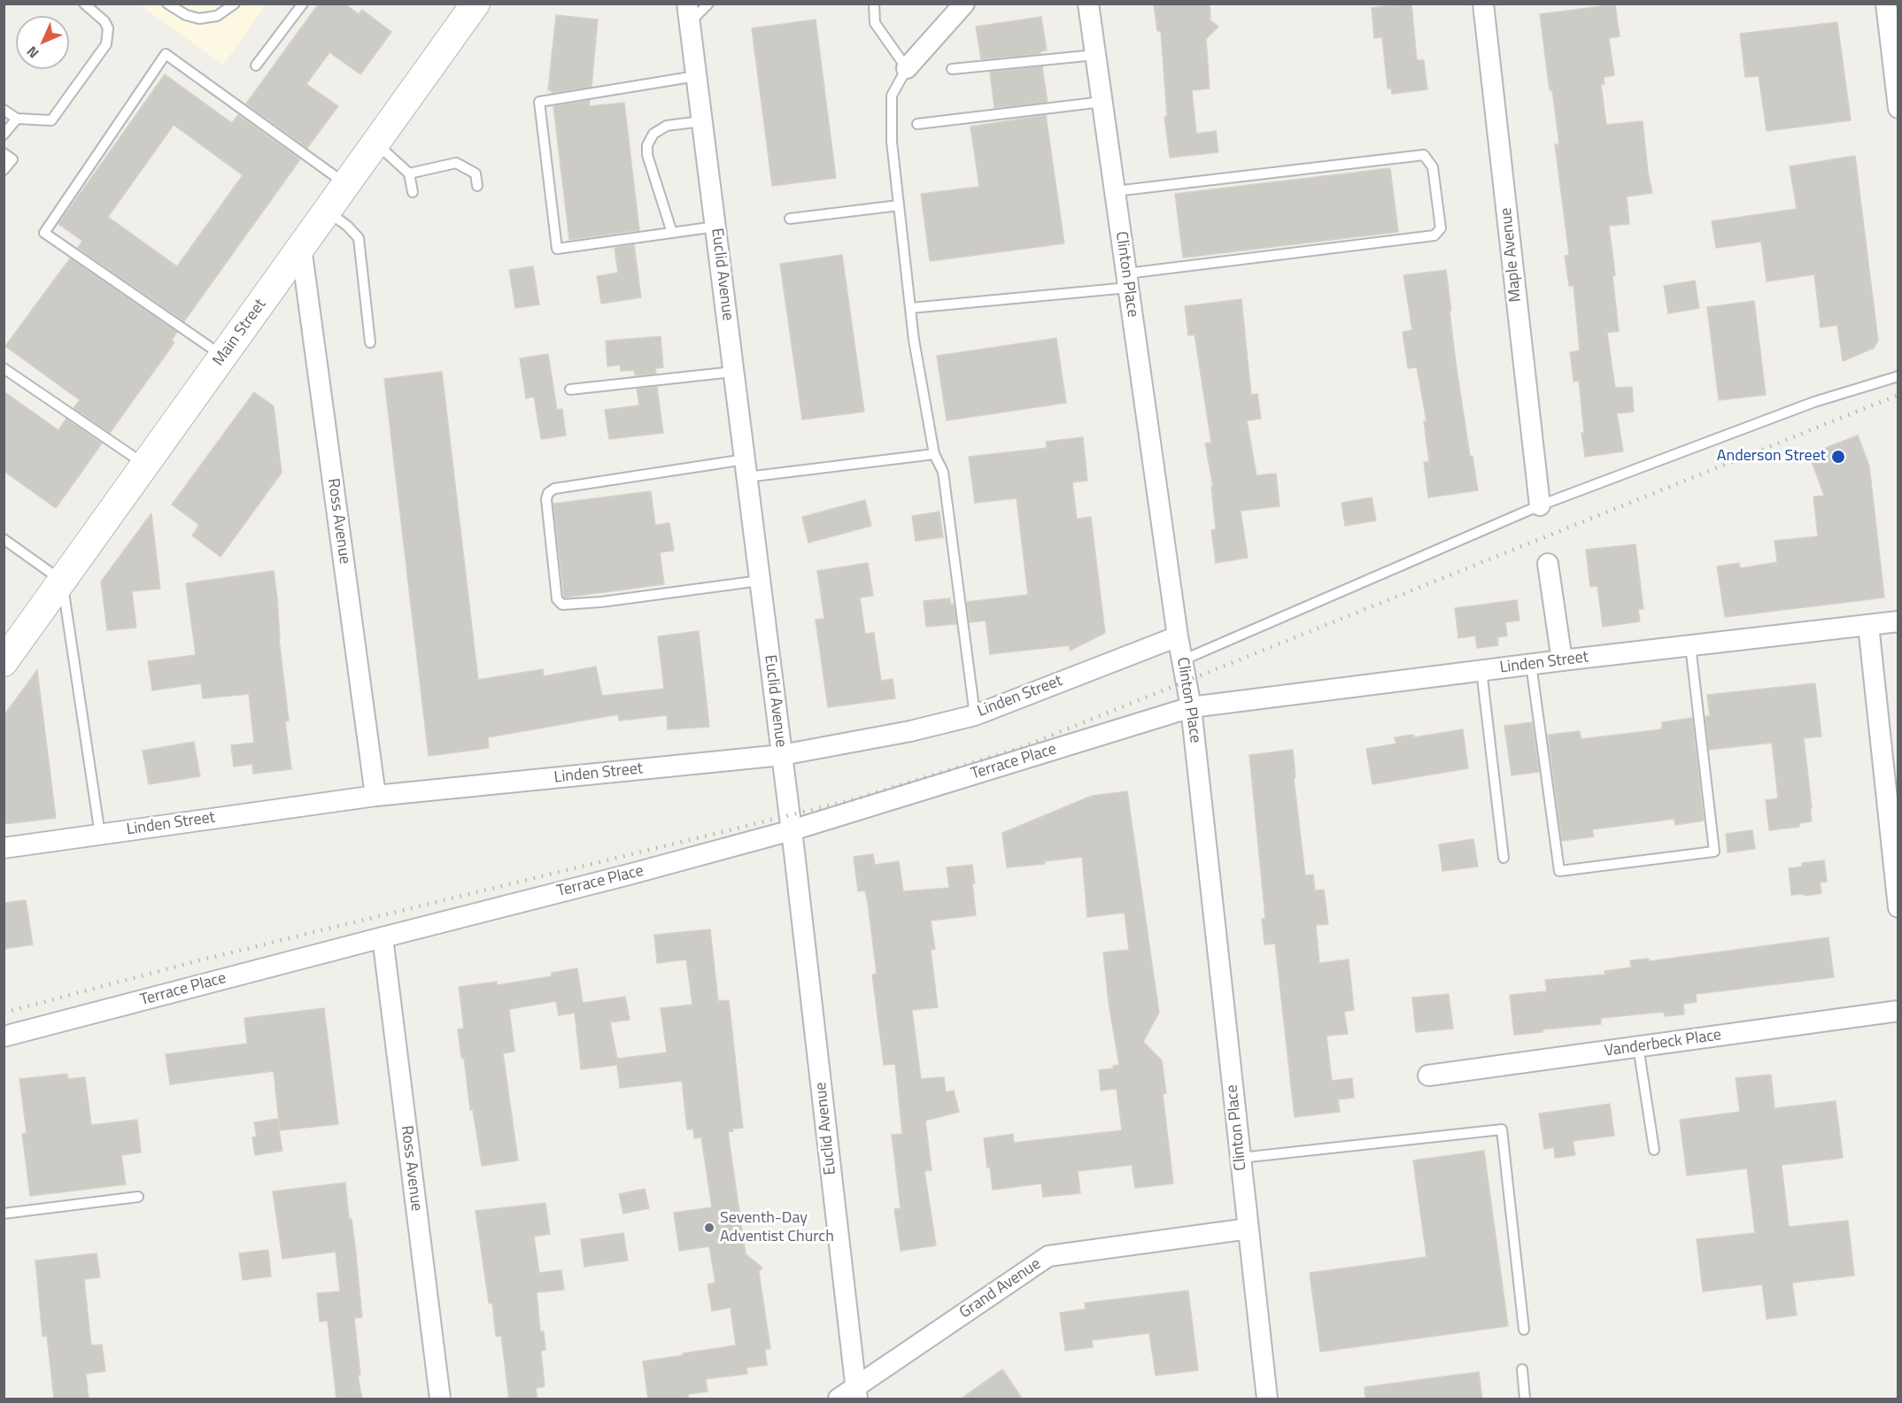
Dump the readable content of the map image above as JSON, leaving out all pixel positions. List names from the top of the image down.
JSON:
{
  "streets": {
    "main road": ["Main Street"],
    "street": [
      "Maple Avenue",
      "Euclid Avenue",
      "Clinton Place",
      "Ross Avenue",
      "Linden Street",
      "Terrace Place",
      "Vanderbeck Place",
      "Grand Avenue"
    ]
  },
  "crossings": [
    ["Euclid Avenue", "Linden Street"],
    ["Euclid Avenue", "Terrace Place"],
    ["Euclid Avenue", "Grand Avenue"],
    ["Clinton Place", "Linden Street"],
    ["Clinton Place", "Terrace Place"],
    ["Clinton Place", "Grand Avenue"],
    ["Main Street", "Ross Avenue"],
    ["Ross Avenue", "Linden Street"],
    ["Ross Avenue", "Terrace Place"],
    ["Linden Street", "Terrace Place"]
  ],
  "places": ["Anderson Street", "Seventh-Day Adventist Church"],
  "north": "bottom left"
}
